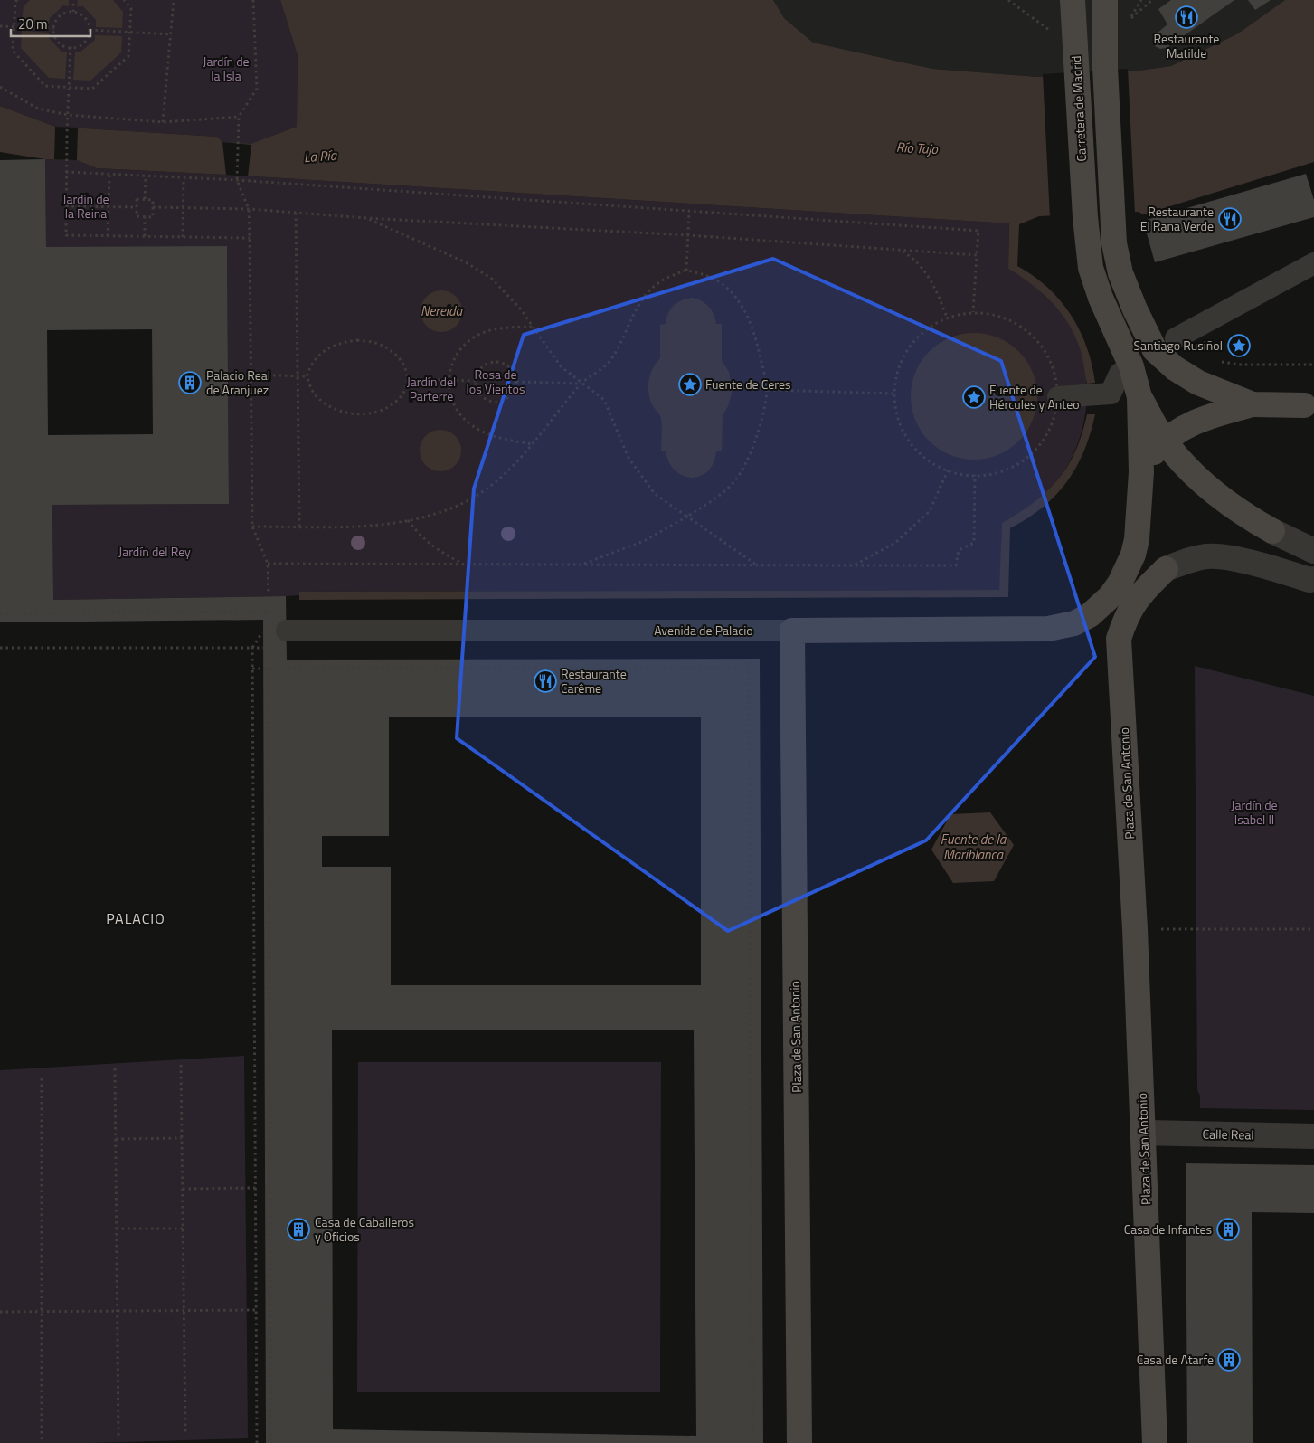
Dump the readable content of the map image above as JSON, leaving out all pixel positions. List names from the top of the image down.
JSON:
{
  "streets": {
    "main road": ["Carretera de Madrid", "Avenida de Palacio", "Plaza de San Antonio"],
    "street": ["Calle Real"]
  },
  "crossings": [
    ["Avenida de Palacio", "Plaza de San Antonio"],
    ["Plaza de San Antonio", "Calle Real"]
  ],
  "districts": ["PALACIO"],
  "water": [
    "Río Tajo",
    "La Ría",
    "Nereida",
    "Fuente de la Mariblanca"
  ],
  "parks": [
    "Jardín de la Isla",
    "Jardín de la Reina",
    "Rosa de los Vientos",
    "Jardín del Parterre",
    "Jardín del Rey",
    "Jardín de Isabel II"
  ],
  "places": {
    "restaurant": ["Restaurante Matilde", "Restaurante El Rana Verde", "Restaurante Carême"],
    "place": ["Santiago Rusiñol", "Fuente de Ceres", "Fuente de Hércules y Anteo"],
    "building": [
      "Palacio Real de Aranjuez",
      "Casa de Caballeros y Oficios",
      "Casa de Infantes",
      "Casa de Atarfe"
    ]
  },
  "scale_bar": "20 m"
}
